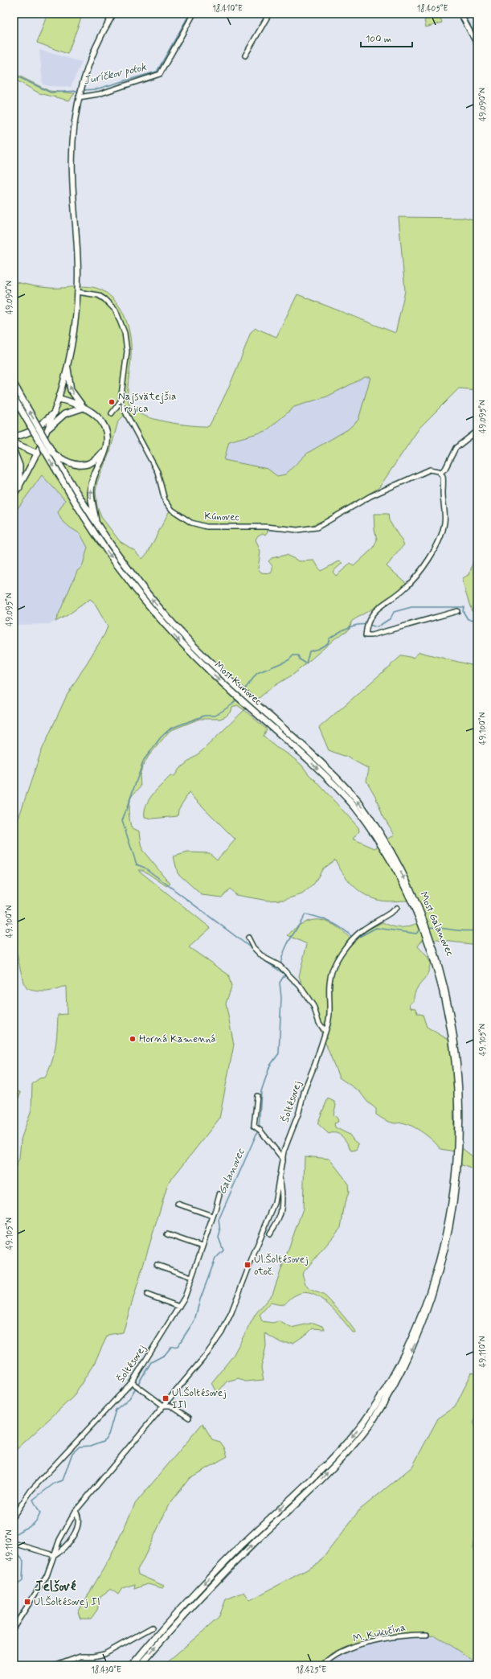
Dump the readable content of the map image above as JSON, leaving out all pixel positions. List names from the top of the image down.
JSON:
{
  "streets": {
    "highway": ["Most Kunovec", "Most Galanovec"],
    "street": ["Kúnovec", "Šoltésovej", "M. Kukučína"]
  },
  "crossings": [
    ["Most Kunovec", "Most Galanovec"]
  ],
  "one_way": ["Most Galanovec"],
  "districts": ["Jelšové"],
  "water": ["Juríčkov potok", "Galanovec"],
  "places": {
    "other": ["Najsvätejšia Trojica", "Horná Kamenná"],
    "transit": ["Ul.Šoltésovej otoč.", "Ul.Šoltésovej III", "Ul.Šoltésovej II"]
  },
  "scale_bar": "100 m",
  "coordinates": [
    "18.410°E",
    "18.405°E",
    "49.090°N",
    "49.095°N",
    "49.100°N",
    "49.105°N",
    "49.110°N",
    "18.430°E",
    "18.425°E"
  ]
}
